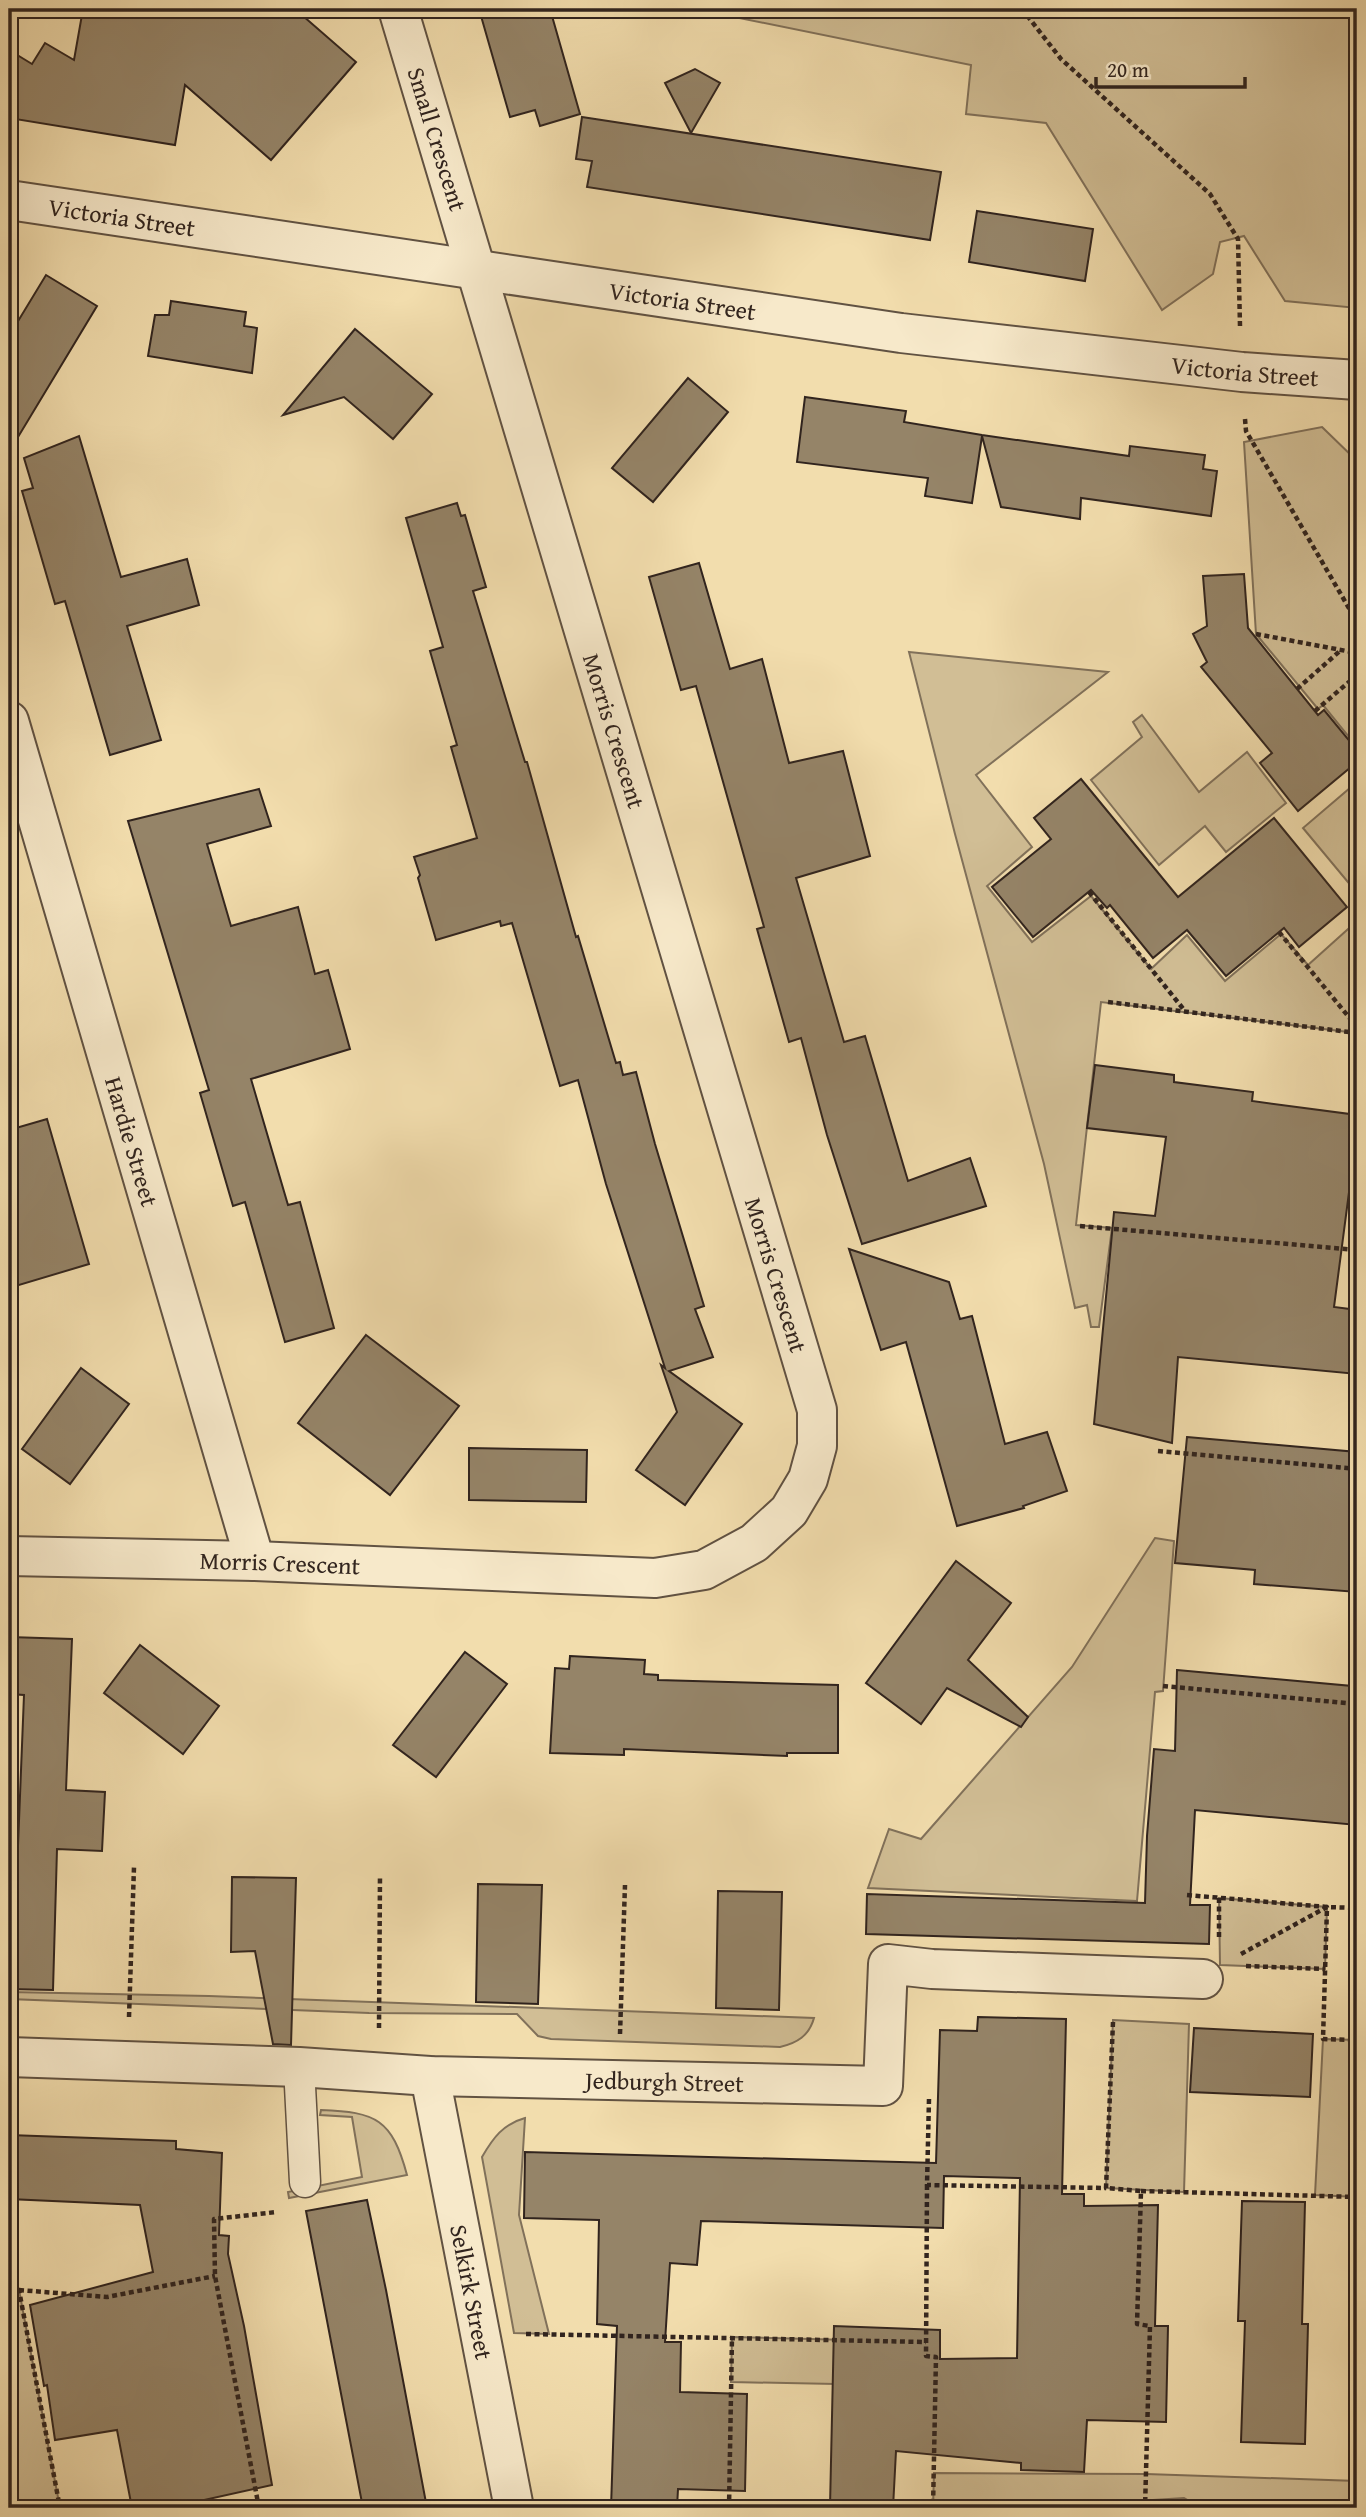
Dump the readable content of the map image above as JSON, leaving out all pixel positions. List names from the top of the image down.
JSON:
{
  "streets": {
    "street": [
      "Small Crescent",
      "Victoria Street",
      "Morris Crescent",
      "Hardie Street",
      "Jedburgh Street",
      "Selkirk Street"
    ]
  },
  "crossings": [
    ["Small Crescent", "Victoria Street"],
    ["Small Crescent", "Morris Crescent"],
    ["Victoria Street", "Morris Crescent"],
    ["Morris Crescent", "Hardie Street"],
    ["Jedburgh Street", "Selkirk Street"]
  ],
  "scale_bar": "20 m"
}
